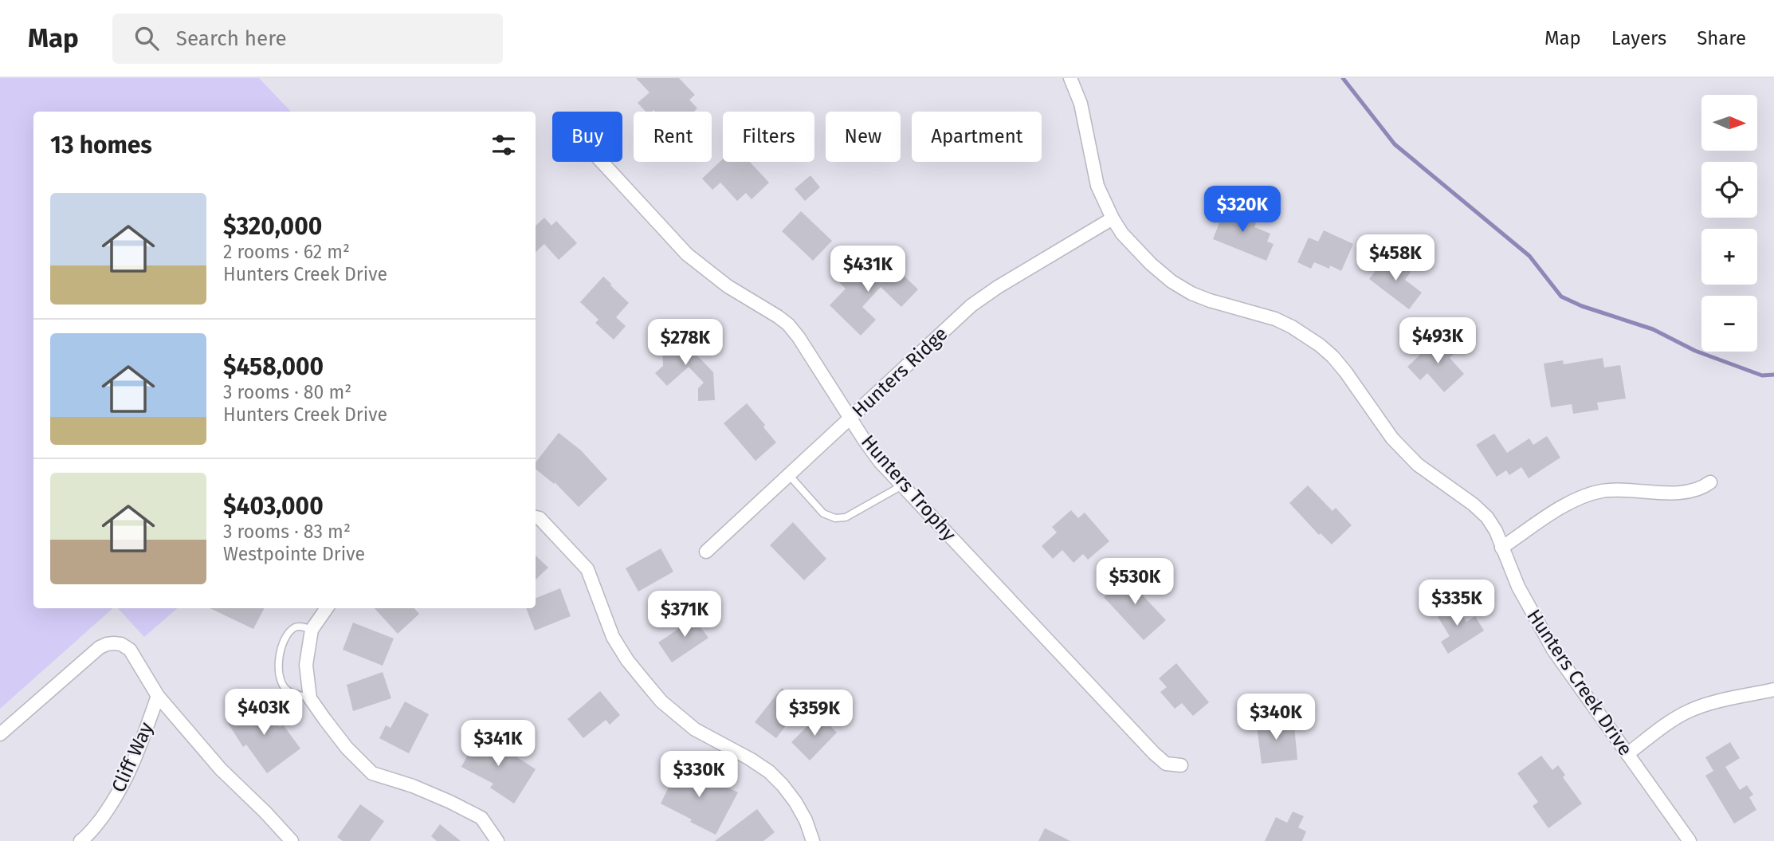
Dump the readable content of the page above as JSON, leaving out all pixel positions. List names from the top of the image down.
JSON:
{
  "streets": {
    "street": [
      "Hunters Ridge",
      "Hunters Trophy",
      "Hunters Creek Drive",
      "Cliff Way"
    ]
  },
  "crossings": [
    ["Hunters Ridge", "Hunters Trophy"],
    ["Hunters Ridge", "Hunters Creek Drive"]
  ],
  "north": "right",
  "page": {
    "header": "Map",
    "search": "Search here",
    "nav": ["Map", "Layers", "Share"],
    "map_buttons": ["+", "−"],
    "chip": [
      "Buy",
      "Rent",
      "Filters",
      "New",
      "Apartment"
    ],
    "heading": "13 homes",
    "list": [
      {
        "name": "$320,000",
        "note": "2 rooms · 62 m² · Hunters Creek Drive"
      },
      {
        "name": "$458,000",
        "note": "3 rooms · 80 m² · Hunters Creek Drive"
      },
      {
        "name": "$403,000",
        "note": "3 rooms · 83 m² · Westpointe Drive"
      }
    ],
    "price": [
      "$320K",
      "$458K",
      "$431K",
      "$493K",
      "$278K",
      "$530K",
      "$335K",
      "$371K",
      "$403K",
      "$359K",
      "$340K",
      "$341K",
      "$330K"
    ]
  }
}
